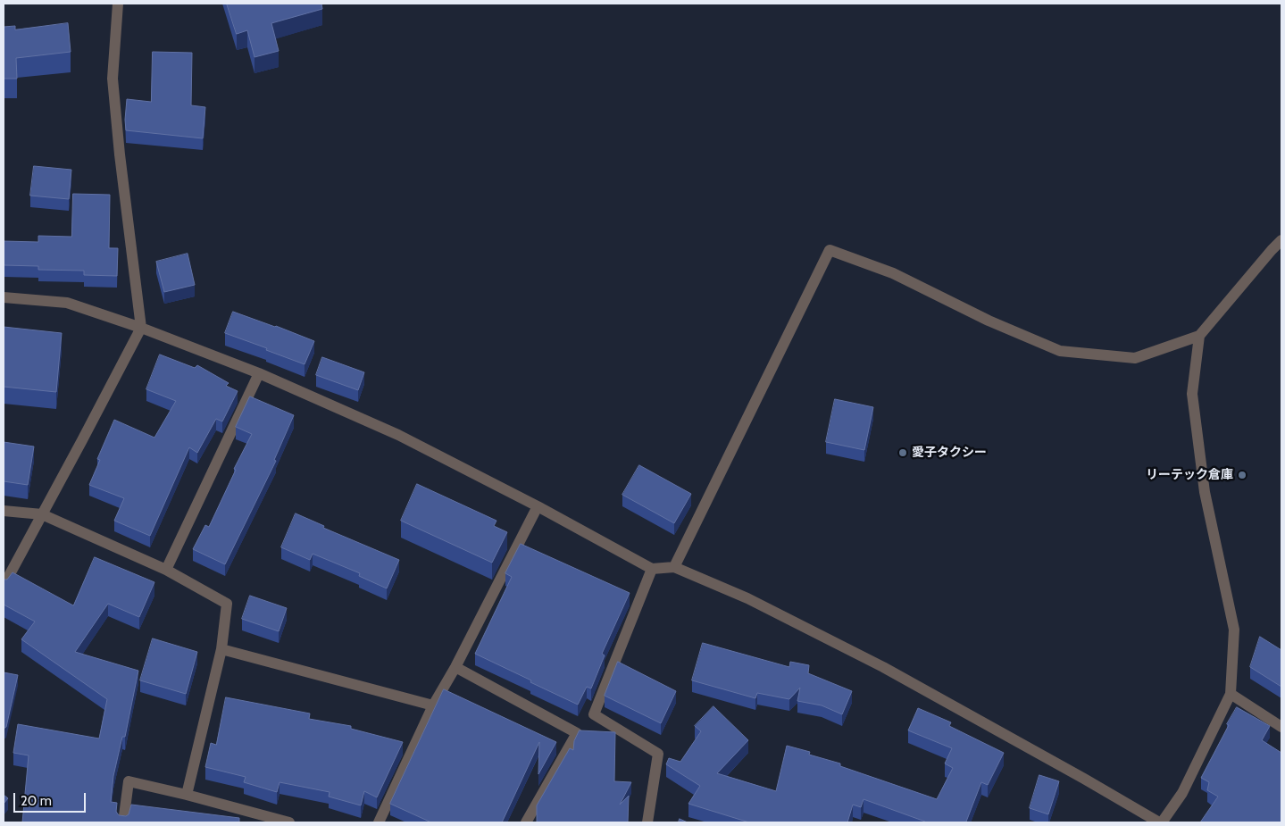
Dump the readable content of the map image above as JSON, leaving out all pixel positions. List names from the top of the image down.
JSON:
{
  "places": ["愛子タクシー", "リーテック倉庫"],
  "scale_bar": "20 m"
}
